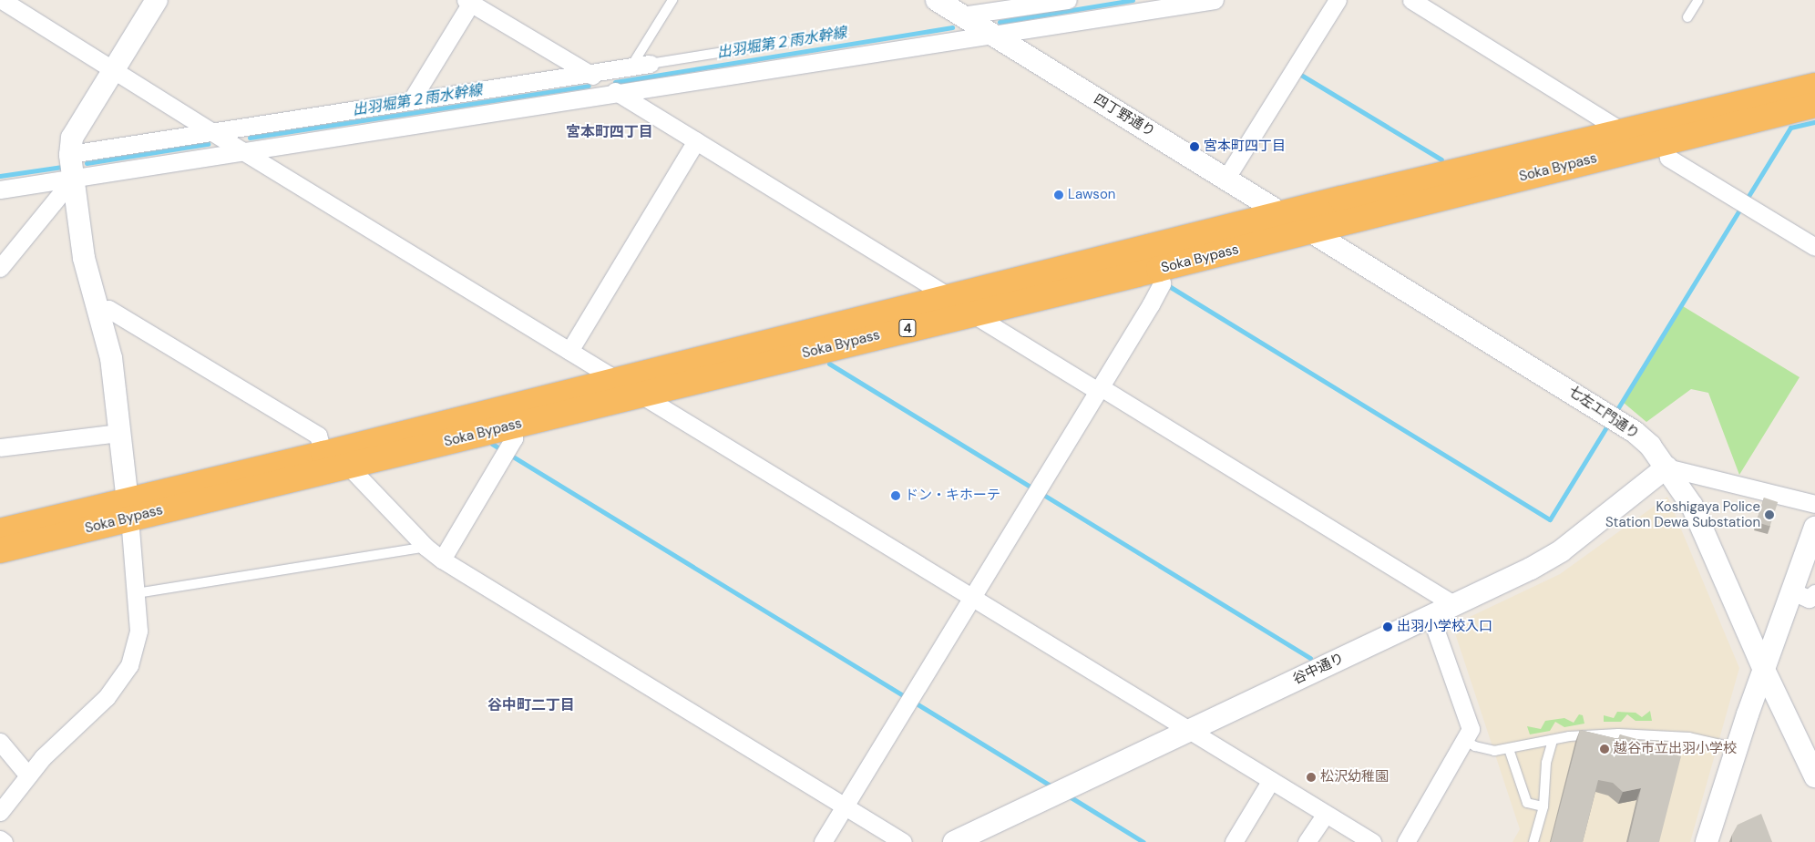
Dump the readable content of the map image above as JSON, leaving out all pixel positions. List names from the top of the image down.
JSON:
{
  "streets": {
    "highway": ["Soka Bypass", "4"],
    "street": ["四丁野通り", "七左エ門通り", "谷中通り"]
  },
  "crossings": [
    ["四丁野通り", "Soka Bypass"],
    ["四丁野通り", "七左エ門通り"],
    ["Soka Bypass", "七左エ門通り"],
    ["七左エ門通り", "谷中通り"]
  ],
  "districts": ["宮本町四丁目", "谷中町二丁目"],
  "water": ["出羽堀第２雨水幹線"],
  "places": [
    "宮本町四丁目",
    "Lawson",
    "ドン・キホーテ",
    "Koshigaya Police Station Dewa Substation",
    "出羽小学校入口",
    "越谷市立出羽小学校",
    "松沢幼稚園"
  ]
}
